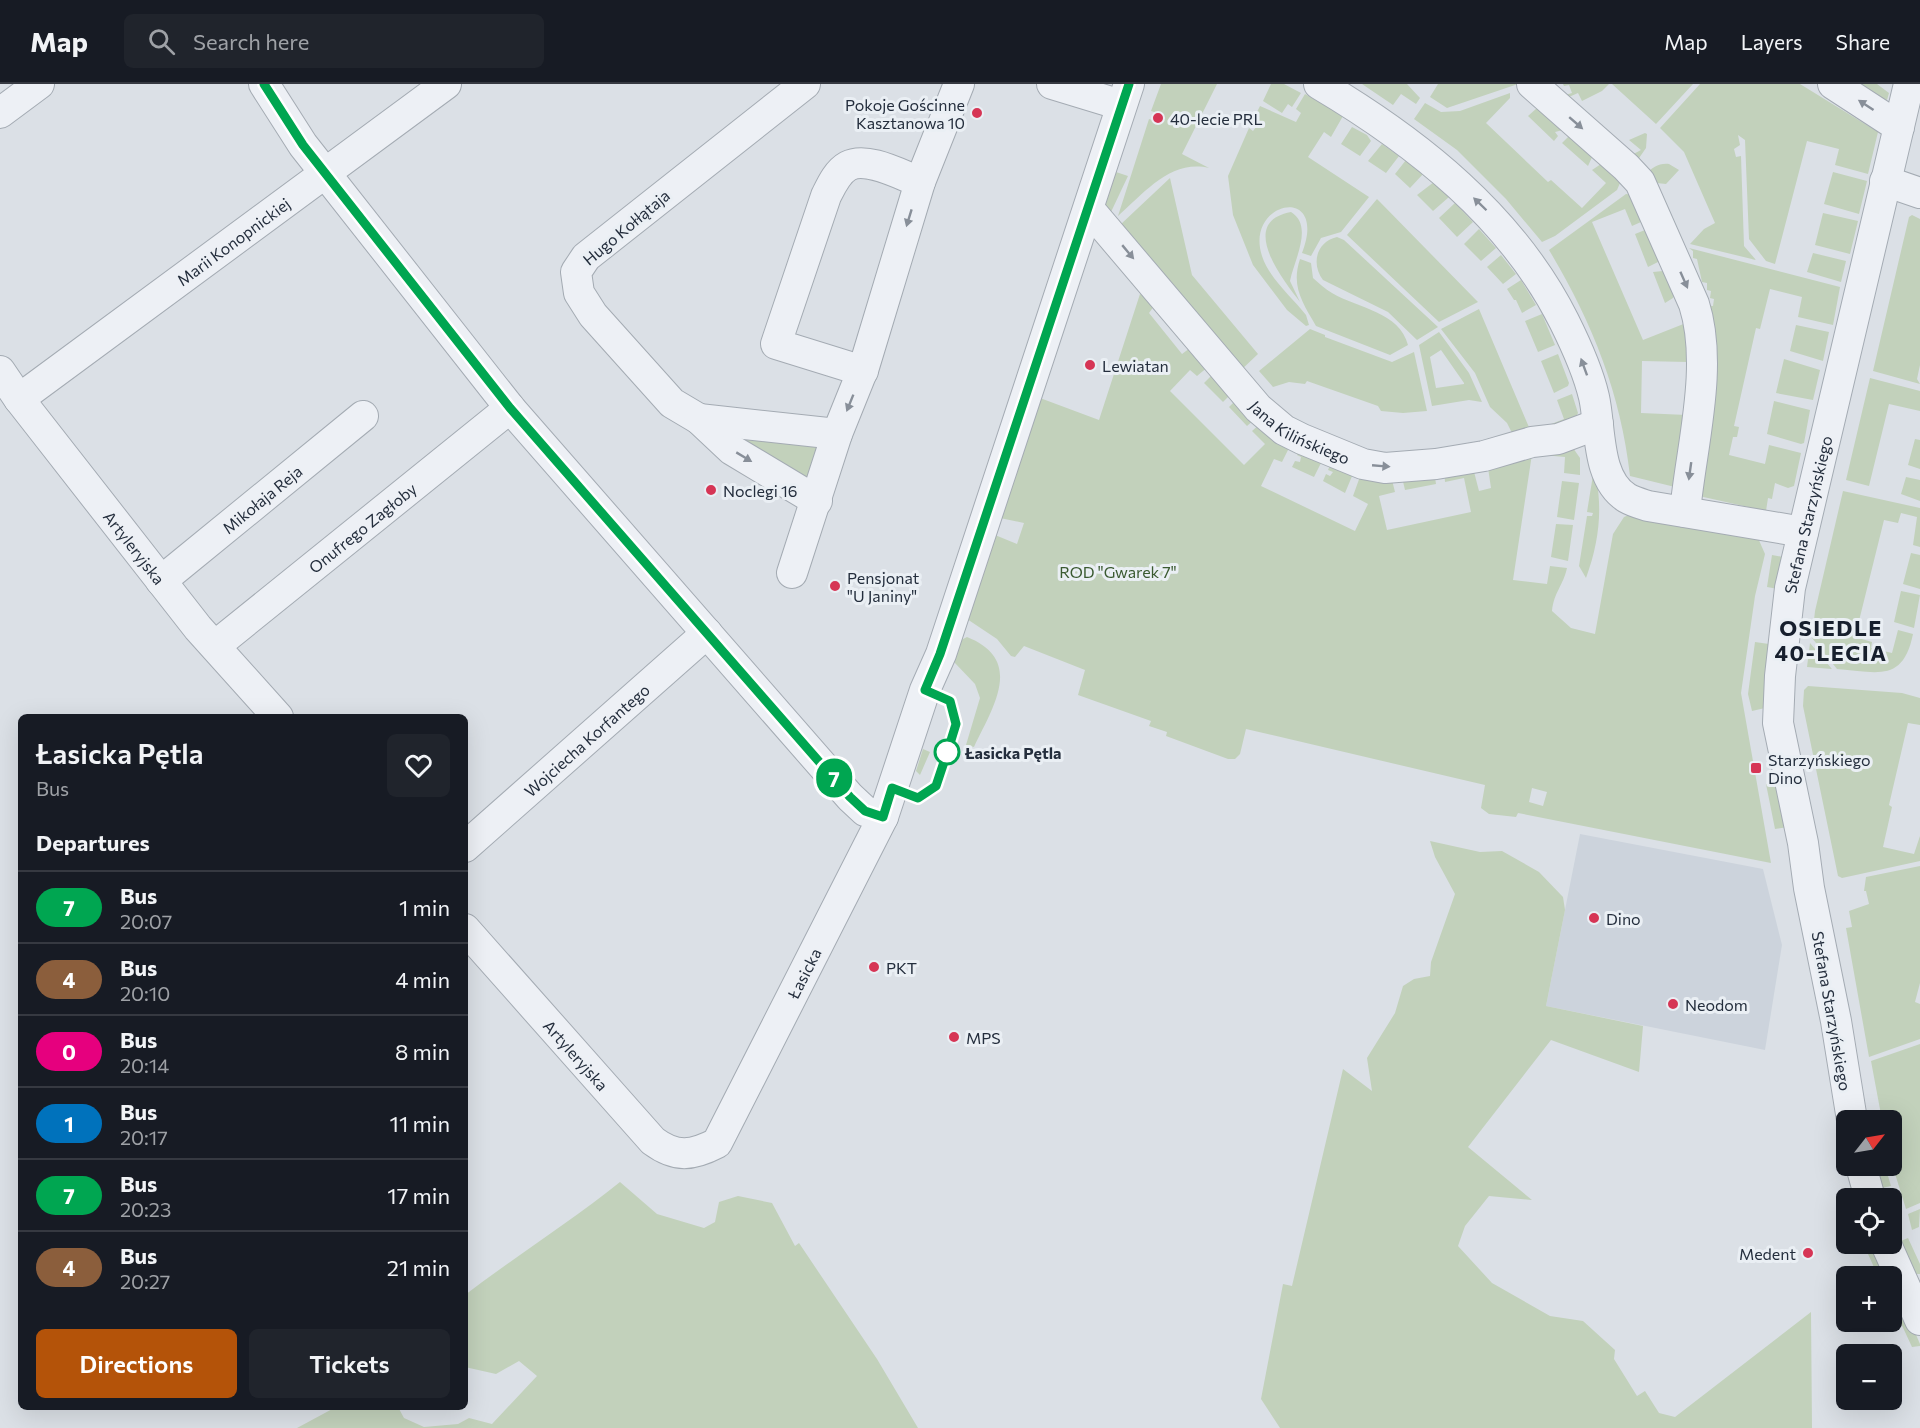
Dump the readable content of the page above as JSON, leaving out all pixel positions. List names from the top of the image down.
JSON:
{
  "streets": {
    "street": [
      "Hugo Kołłątaja",
      "Marii Konopnickiej",
      "Jana Kilińskiego",
      "Mikołaja Reja",
      "Stefana Starzyńskiego",
      "Onufrego Zagłoby",
      "Artyleryjska",
      "Wojciecha Korfantego",
      "Łasicka"
    ]
  },
  "crossings": [
    ["Marii Konopnickiej", "Artyleryjska"],
    ["Jana Kilińskiego", "Łasicka"],
    ["Mikołaja Reja", "Artyleryjska"],
    ["Onufrego Zagłoby", "Artyleryjska"],
    ["Artyleryjska", "Łasicka"]
  ],
  "one_way": ["Jana Kilińskiego"],
  "districts": ["OSIEDLE 40-LECIA"],
  "parks": ["ROD \"Gwarek 7\""],
  "places": {
    "other": [
      "Pokoje Gościnne Kasztanowa 10",
      "40-lecie PRL",
      "Lewiatan",
      "Noclegi 16",
      "Pensjonat \"U Janiny\"",
      "Łasicka Pętla",
      "Dino",
      "PKT",
      "Neodom",
      "MPS",
      "Medent"
    ],
    "transit": ["Starzyńskiego Dino"]
  },
  "lines": ["bus line 7"],
  "north": "top right",
  "page": {
    "header": "Map",
    "search": "Search here",
    "nav": ["Map", "Layers", "Share"],
    "on_map": "7",
    "heading": [
      ["Łasicka Pętla", "Bus"],
      "Departures"
    ],
    "list": [
      {
        "mark": "7",
        "name": "Bus",
        "note": "20:07",
        "value": "1 min"
      },
      {
        "mark": "4",
        "name": "Bus",
        "note": "20:10",
        "value": "4 min"
      },
      {
        "mark": "0",
        "name": "Bus",
        "note": "20:14",
        "value": "8 min"
      },
      {
        "mark": "1",
        "name": "Bus",
        "note": "20:17",
        "value": "11 min"
      },
      {
        "mark": "7",
        "name": "Bus",
        "note": "20:23",
        "value": "17 min"
      },
      {
        "mark": "4",
        "name": "Bus",
        "note": "20:27",
        "value": "21 min"
      }
    ],
    "map_buttons": ["+", "−"],
    "buttons": ["Directions", "Tickets"]
  }
}
